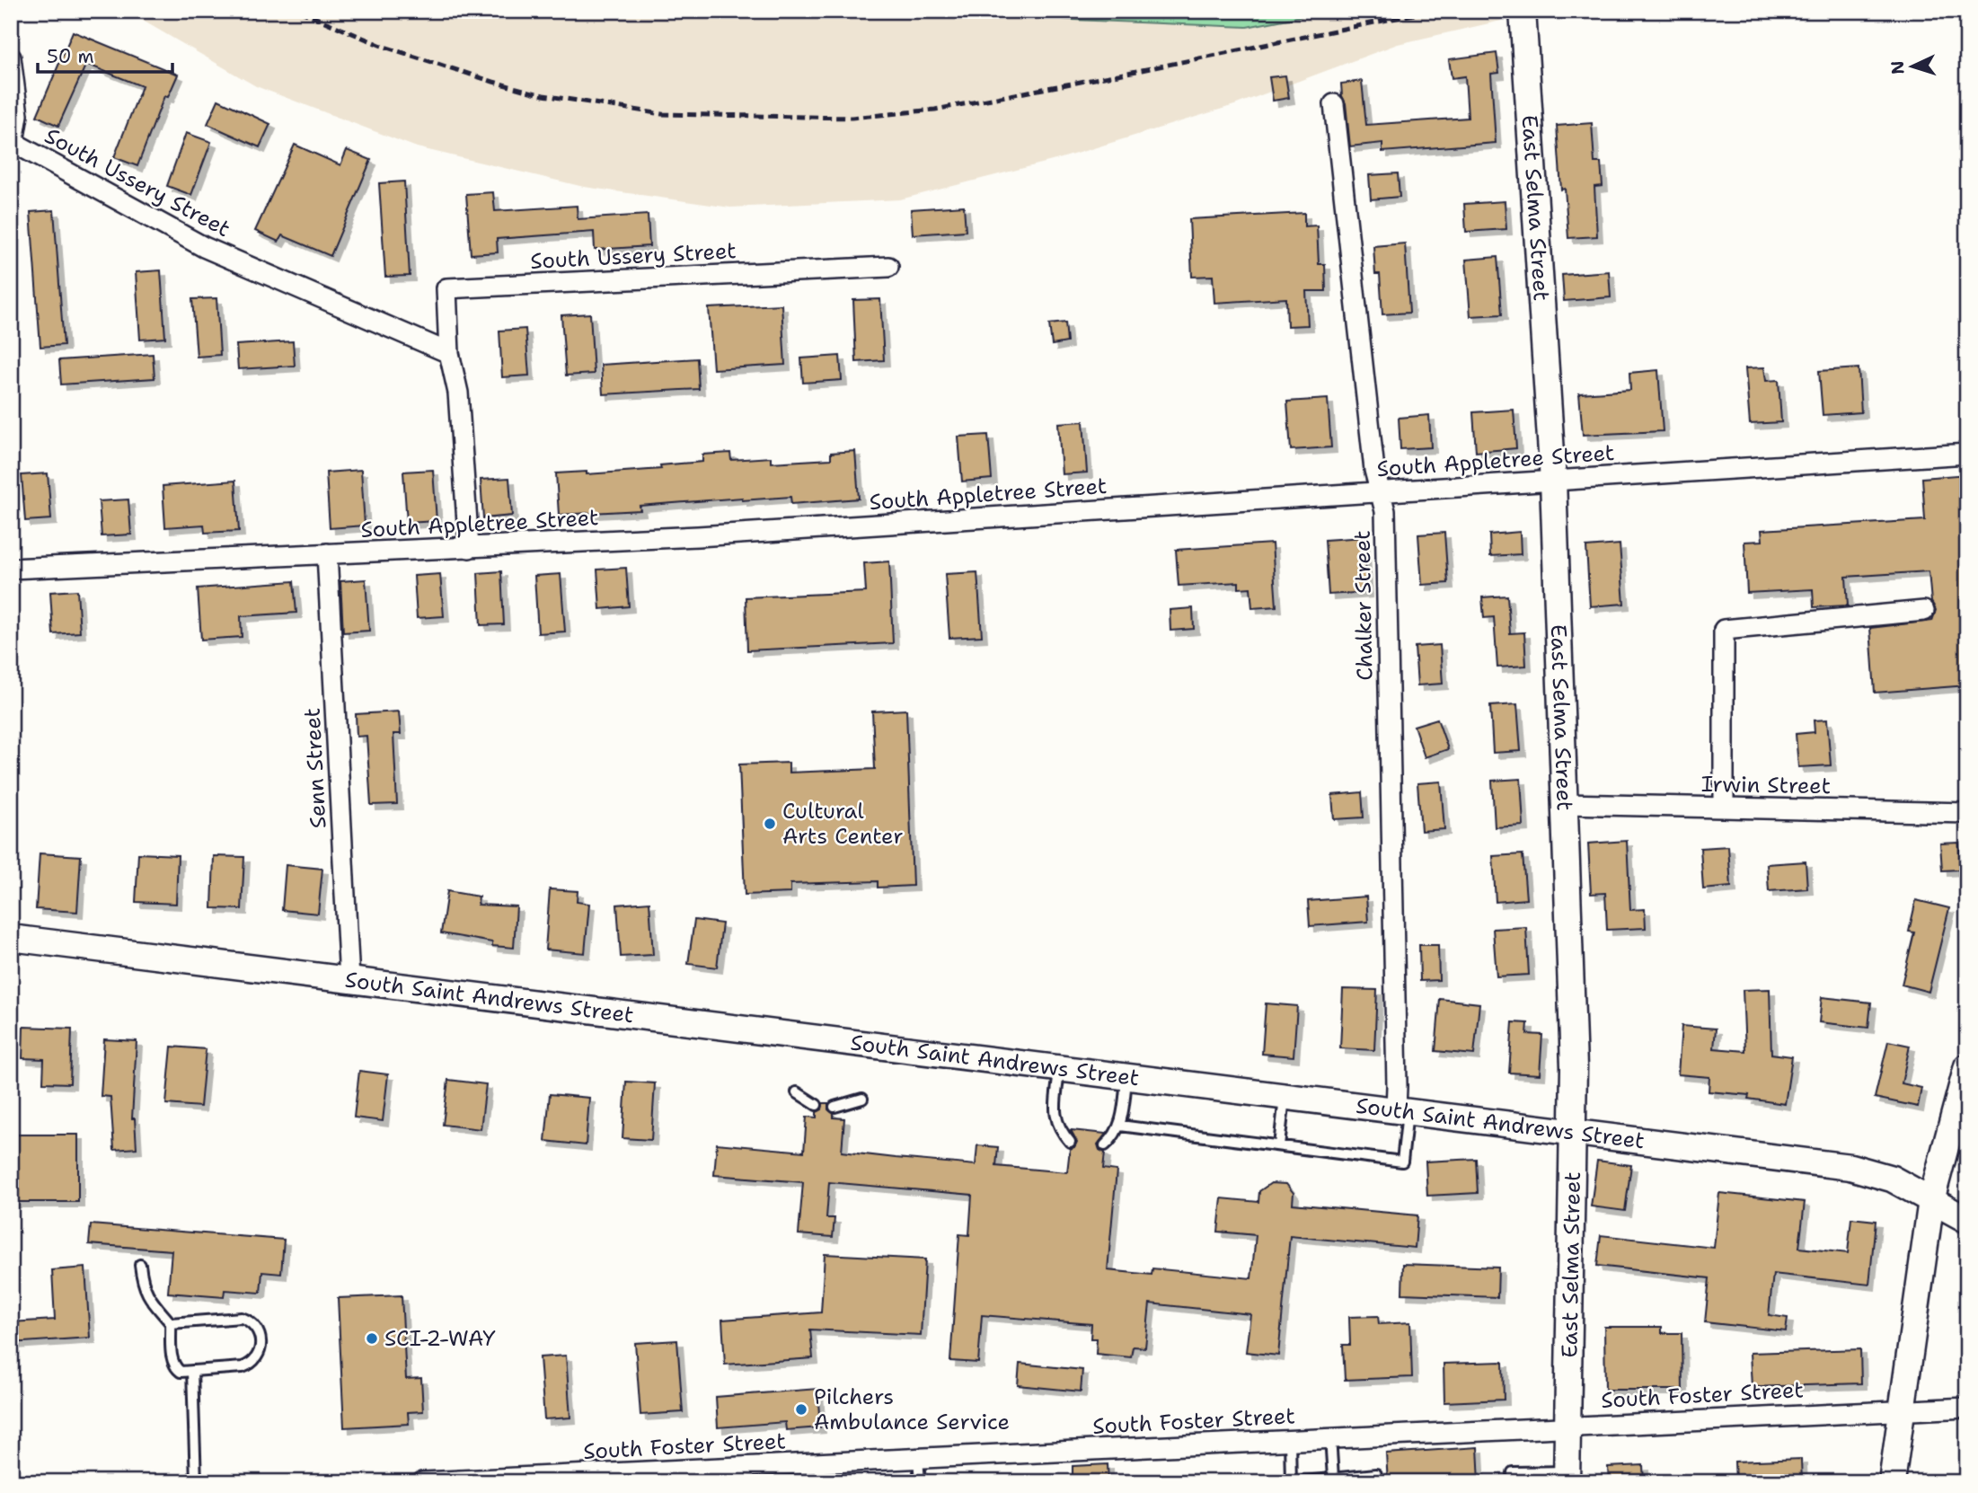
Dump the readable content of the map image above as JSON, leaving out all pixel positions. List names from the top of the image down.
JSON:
{
  "streets": {
    "street": [
      "South Ussery Street",
      "East Selma Street",
      "South Appletree Street",
      "Chalker Street",
      "Senn Street",
      "Irwin Street",
      "South Saint Andrews Street",
      "South Foster Street"
    ]
  },
  "crossings": [
    ["South Ussery Street", "South Appletree Street"],
    ["East Selma Street", "South Appletree Street"],
    ["East Selma Street", "Irwin Street"],
    ["East Selma Street", "South Saint Andrews Street"],
    ["East Selma Street", "South Foster Street"],
    ["South Appletree Street", "Chalker Street"],
    ["South Appletree Street", "Senn Street"],
    ["Chalker Street", "South Saint Andrews Street"],
    ["Senn Street", "South Saint Andrews Street"]
  ],
  "places": ["Cultural Arts Center", "SCI-2-WAY", "Pilchers Ambulance Service"],
  "scale_bar": "50 m",
  "north": "left"
}
